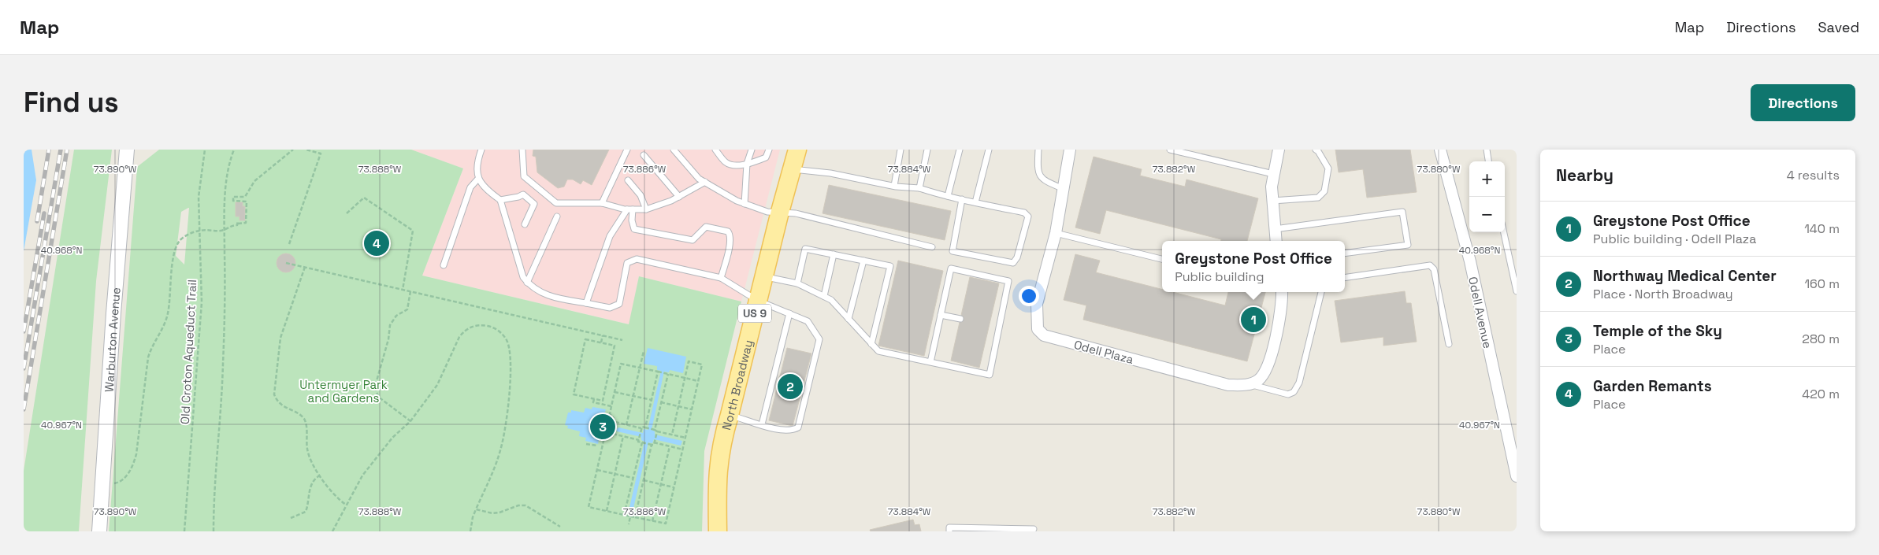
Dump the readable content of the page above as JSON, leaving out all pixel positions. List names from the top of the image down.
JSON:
{
  "streets": {
    "main road": ["US 9", "North Broadway"],
    "street": ["Odell Avenue", "Warburton Avenue", "Odell Plaza"],
    "path": ["Old Croton Aqueduct Trail"]
  },
  "parks": ["Untermyer Park and Gardens"],
  "page": {
    "header": "Map",
    "nav": ["Map", "Directions", "Saved"],
    "buttons": "Directions",
    "title": "Find us",
    "heading": ["Nearby", "4 results"],
    "map_buttons": ["+", "−"],
    "list": [
      {
        "mark": "1",
        "name": "Greystone Post Office",
        "note": "Public building · Odell Plaza",
        "value": "140 m"
      },
      {
        "mark": "2",
        "name": "Northway Medical Center",
        "note": "Place · North Broadway",
        "value": "160 m"
      },
      {
        "mark": "3",
        "name": "Temple of the Sky",
        "note": "Place",
        "value": "280 m"
      },
      {
        "mark": "4",
        "name": "Garden Remants",
        "note": "Place",
        "value": "420 m"
      }
    ],
    "pins": [
      "4",
      "1",
      "2",
      "3"
    ],
    "popup": ["Greystone Post Office", "Public building"]
  },
  "coordinates": [
    "73.890°W",
    "73.888°W",
    "73.886°W",
    "73.884°W",
    "73.882°W",
    "73.880°W",
    "40.968°N",
    "40.967°N"
  ]
}
